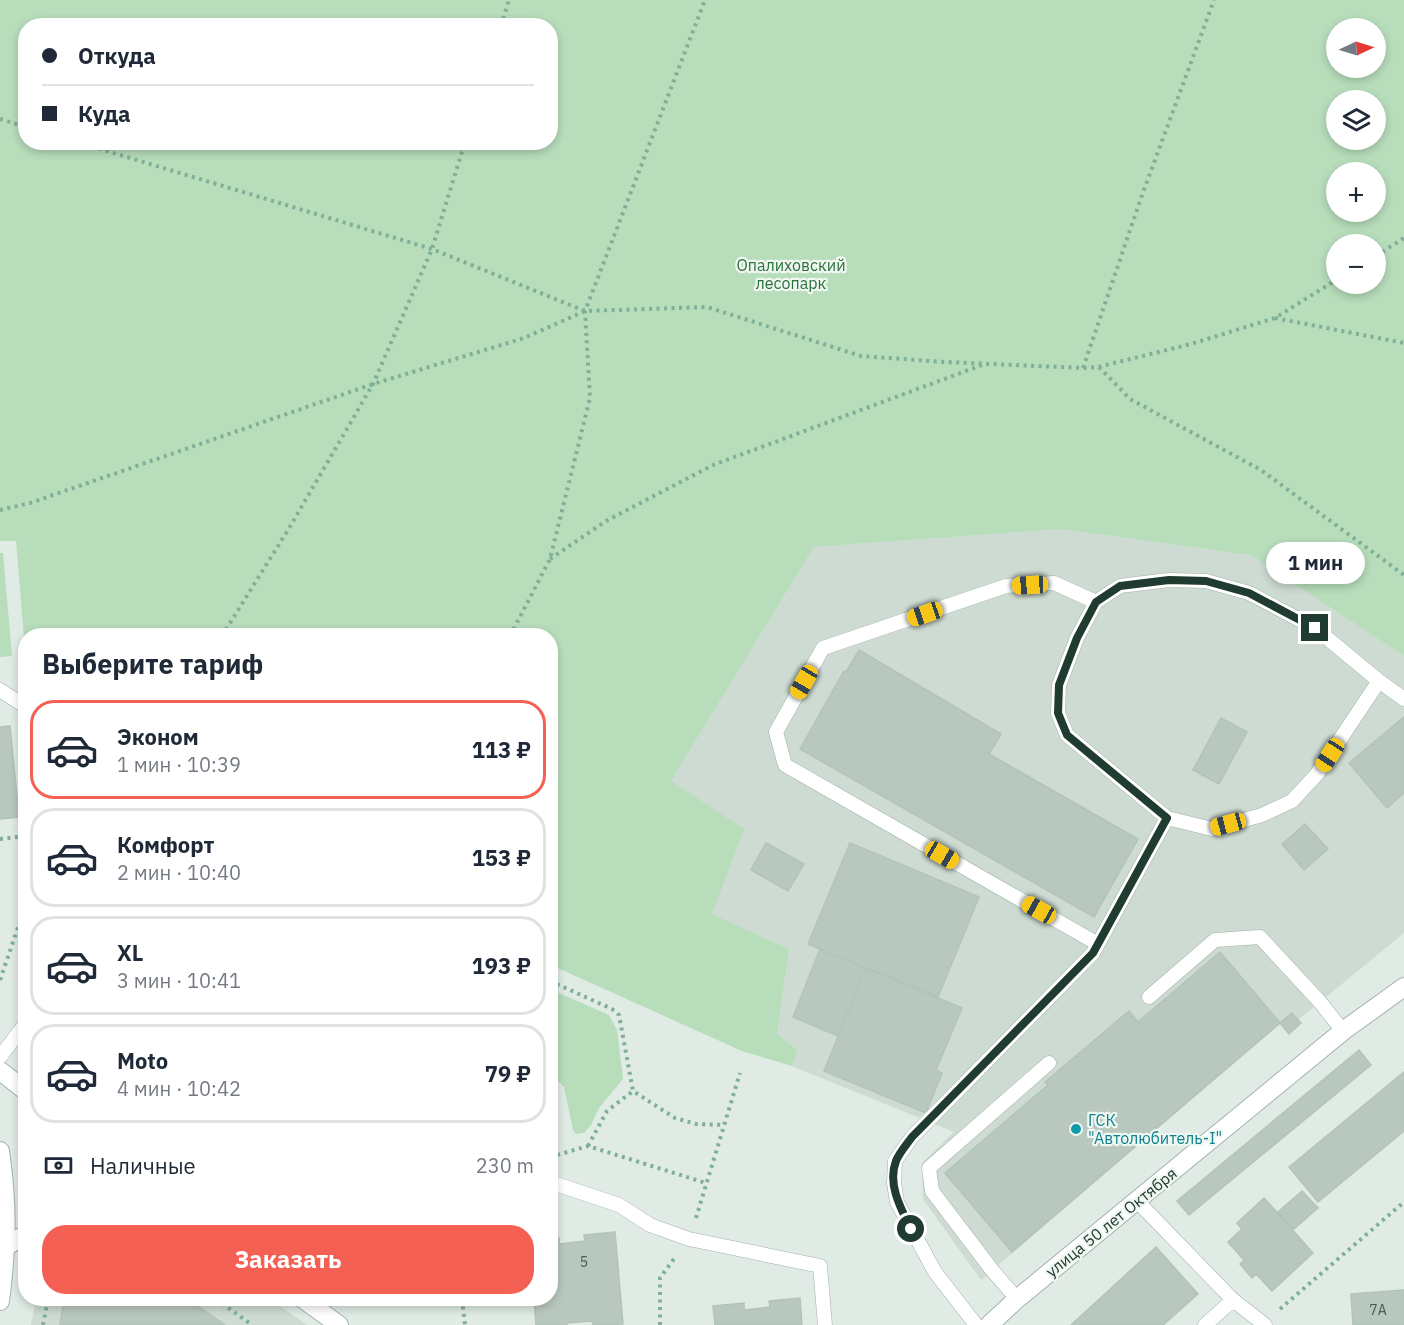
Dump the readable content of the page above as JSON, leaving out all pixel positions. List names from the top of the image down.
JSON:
{
  "streets": {
    "street": ["улица 50 лет Октября"]
  },
  "parks": ["Опалиховский лесопарк"],
  "places": ["ГСК \"Автолюбитель-I\""],
  "house_numbers": ["5", "7А"],
  "north": "right",
  "page": {
    "map_buttons": ["+", "−"],
    "banner": ["Откуда", "Куда"],
    "bubble": "1 мин",
    "heading": "Выберите тариф",
    "list": [
      {
        "name": "Эконом",
        "note": "1 мин · 10:39",
        "value": "113 ₽"
      },
      {
        "name": "Комфорт",
        "note": "2 мин · 10:40",
        "value": "153 ₽"
      },
      {
        "name": "XL",
        "note": "3 мин · 10:41",
        "value": "193 ₽"
      },
      {
        "name": "Moto",
        "note": "4 мин · 10:42",
        "value": "79 ₽"
      }
    ],
    "pay": ["Наличные", "230 m"],
    "buttons": "Заказать"
  }
}
